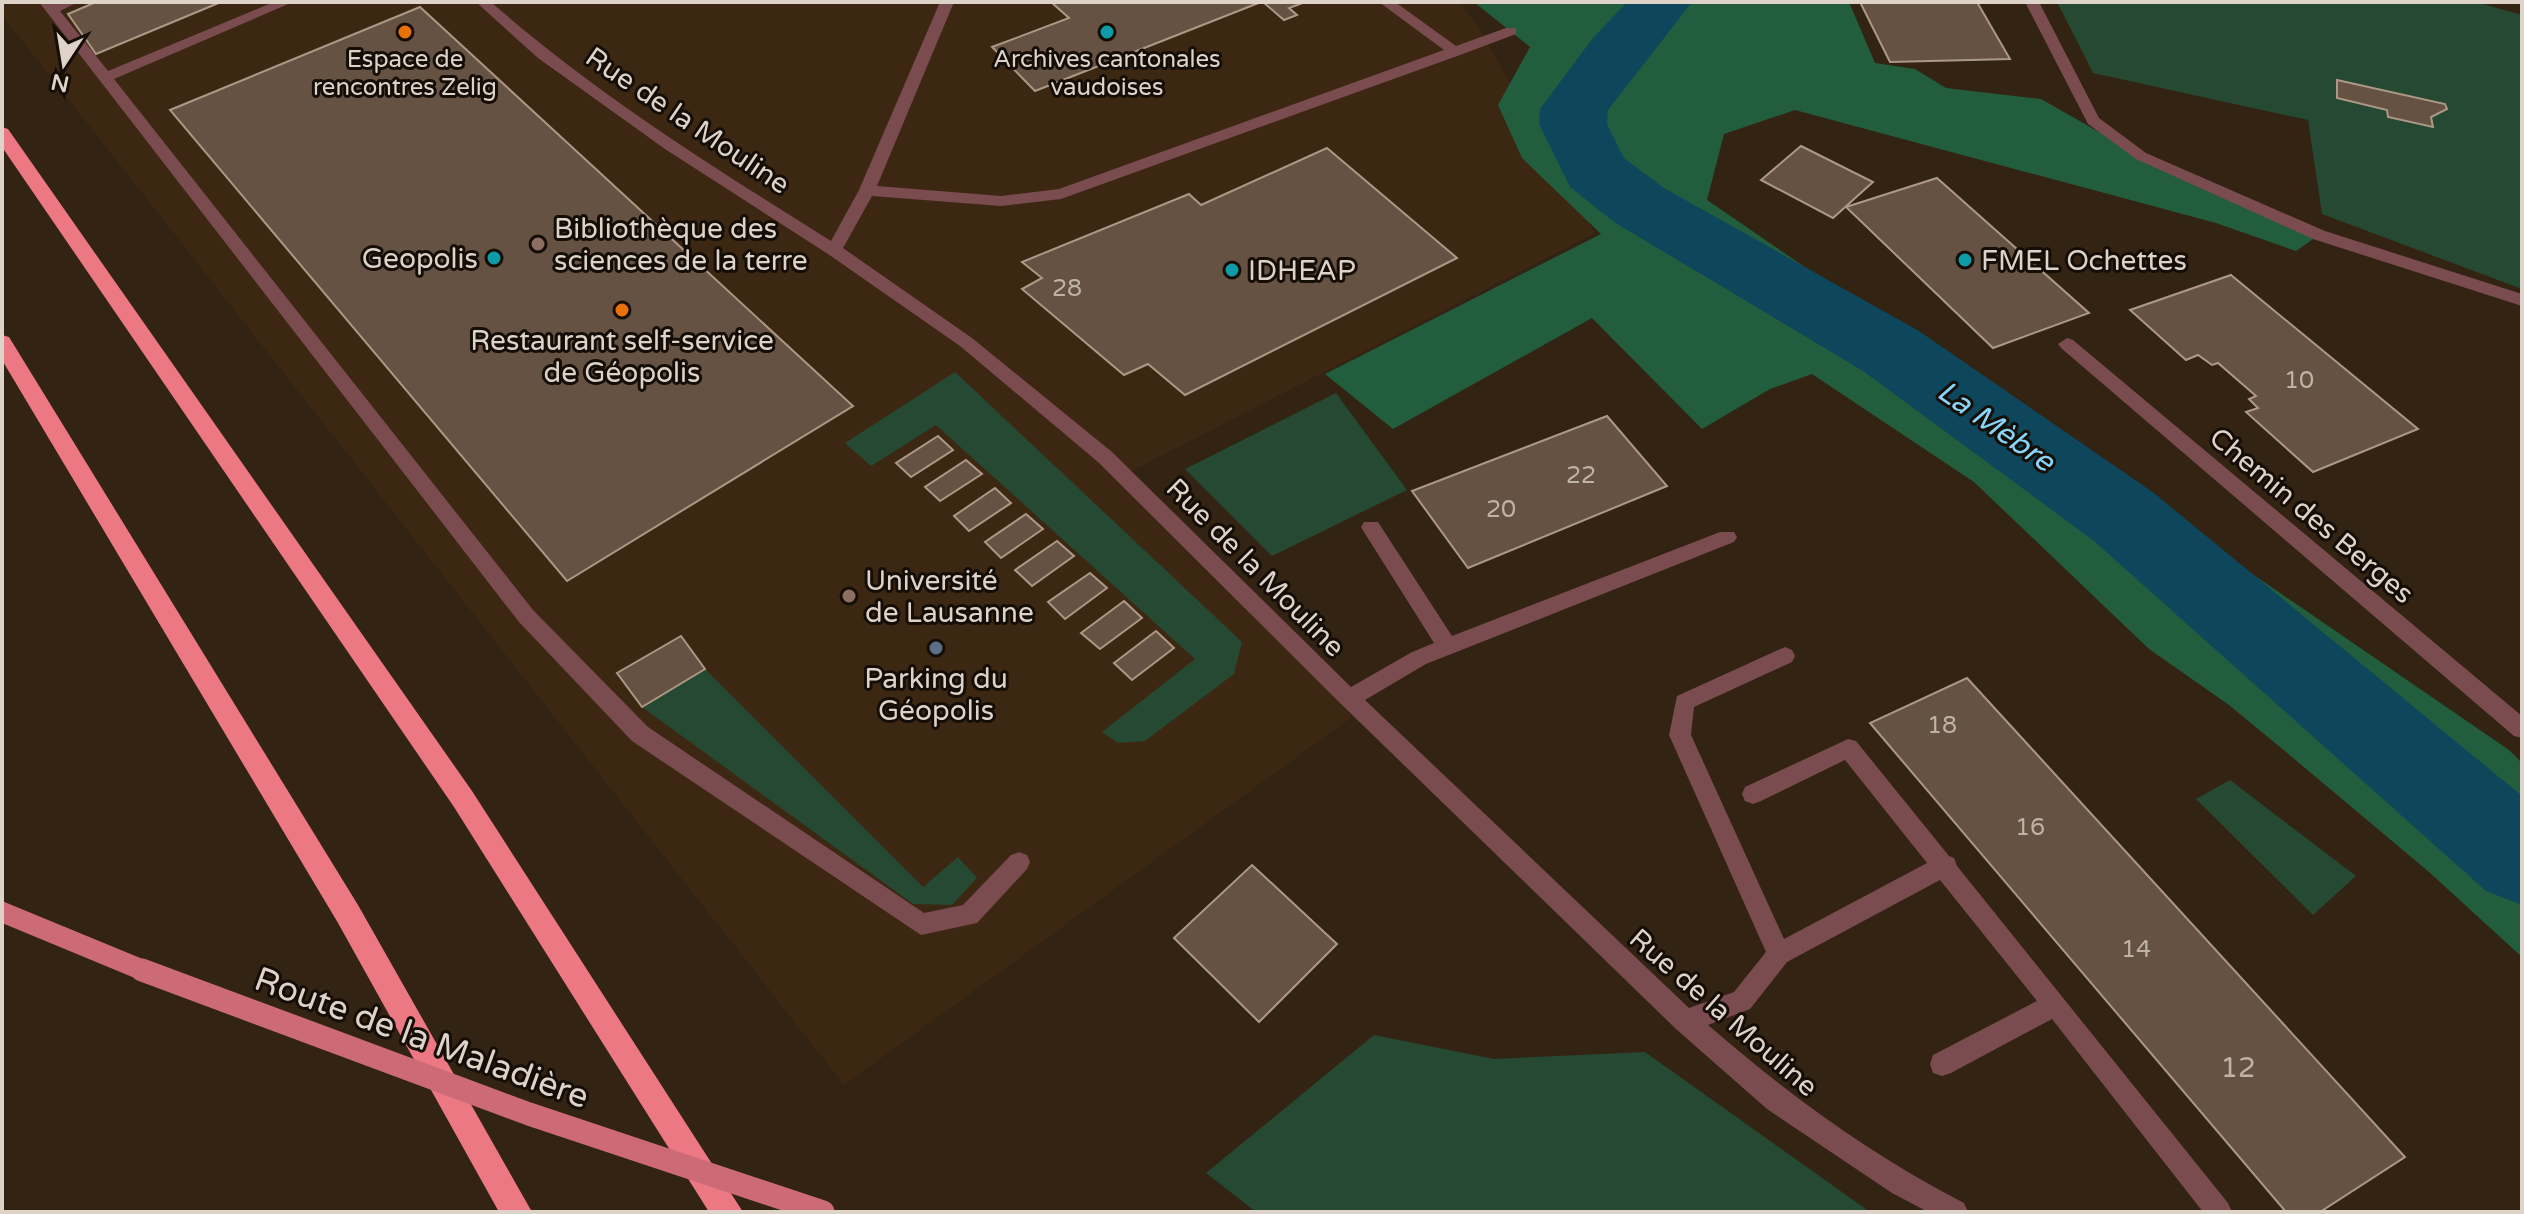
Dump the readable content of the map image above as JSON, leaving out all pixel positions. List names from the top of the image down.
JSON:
{
  "streets": {
    "main road": ["Route de la Maladière"],
    "street": ["Rue de la Mouline", "Chemin des Berges"]
  },
  "water": ["La Mèbre"],
  "places": [
    "Espace de rencontres Zelig",
    "Archives cantonales vaudoises",
    "Bibliothèque des sciences de la terre",
    "Geopolis",
    "FMEL Ochettes",
    "IDHEAP",
    "Restaurant self-service de Géopolis",
    "Université de Lausanne",
    "Parking du Géopolis"
  ],
  "house_numbers": [
    "28",
    "10",
    "22",
    "20",
    "18",
    "16",
    "14",
    "12"
  ],
  "north": "bottom"
}
